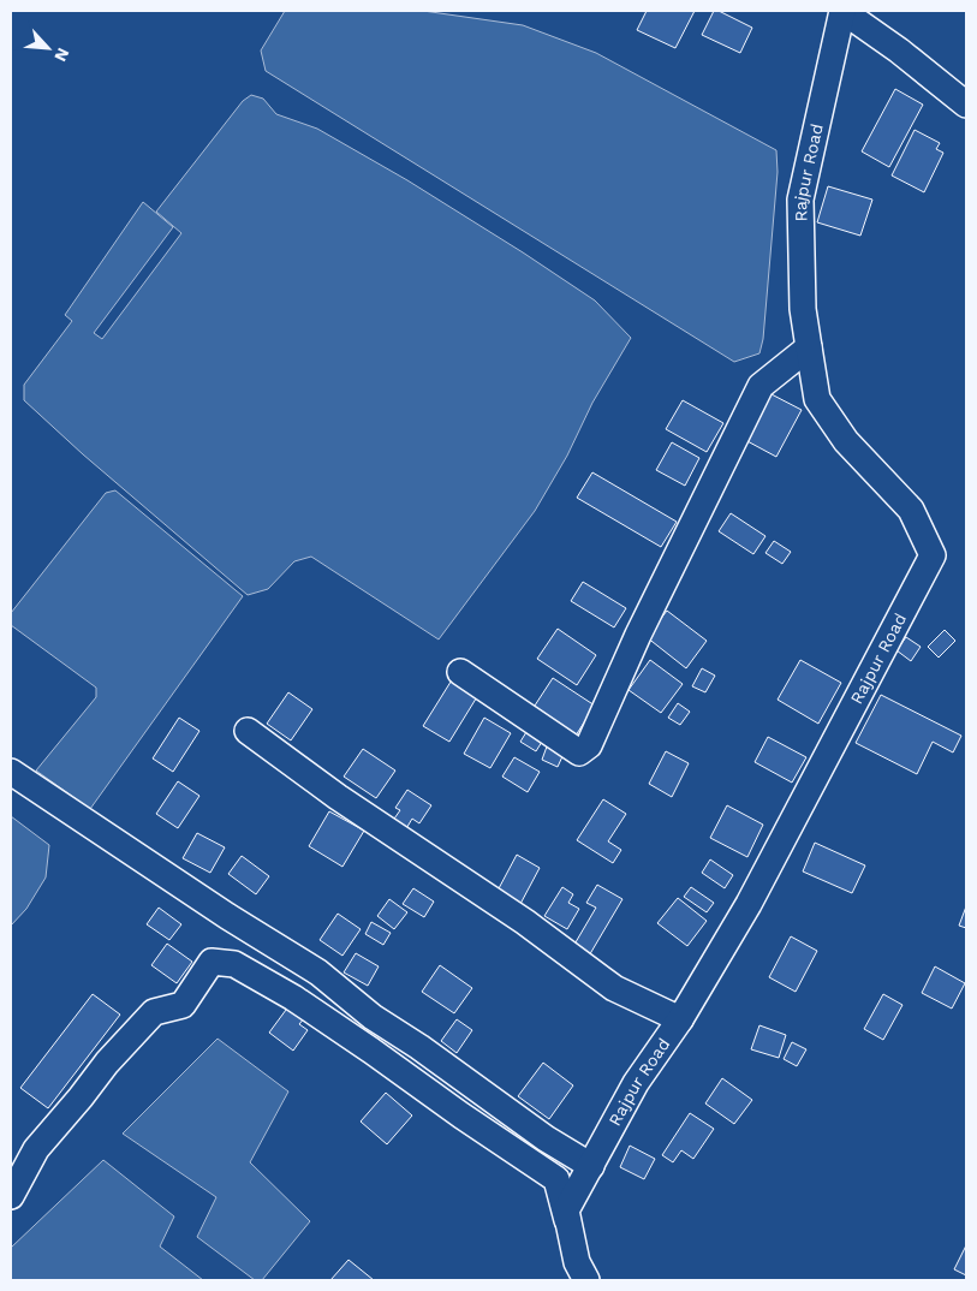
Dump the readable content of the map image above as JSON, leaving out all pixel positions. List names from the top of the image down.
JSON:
{
  "streets": {
    "street": ["Rajpur Road"]
  },
  "north": "bottom right"
}
